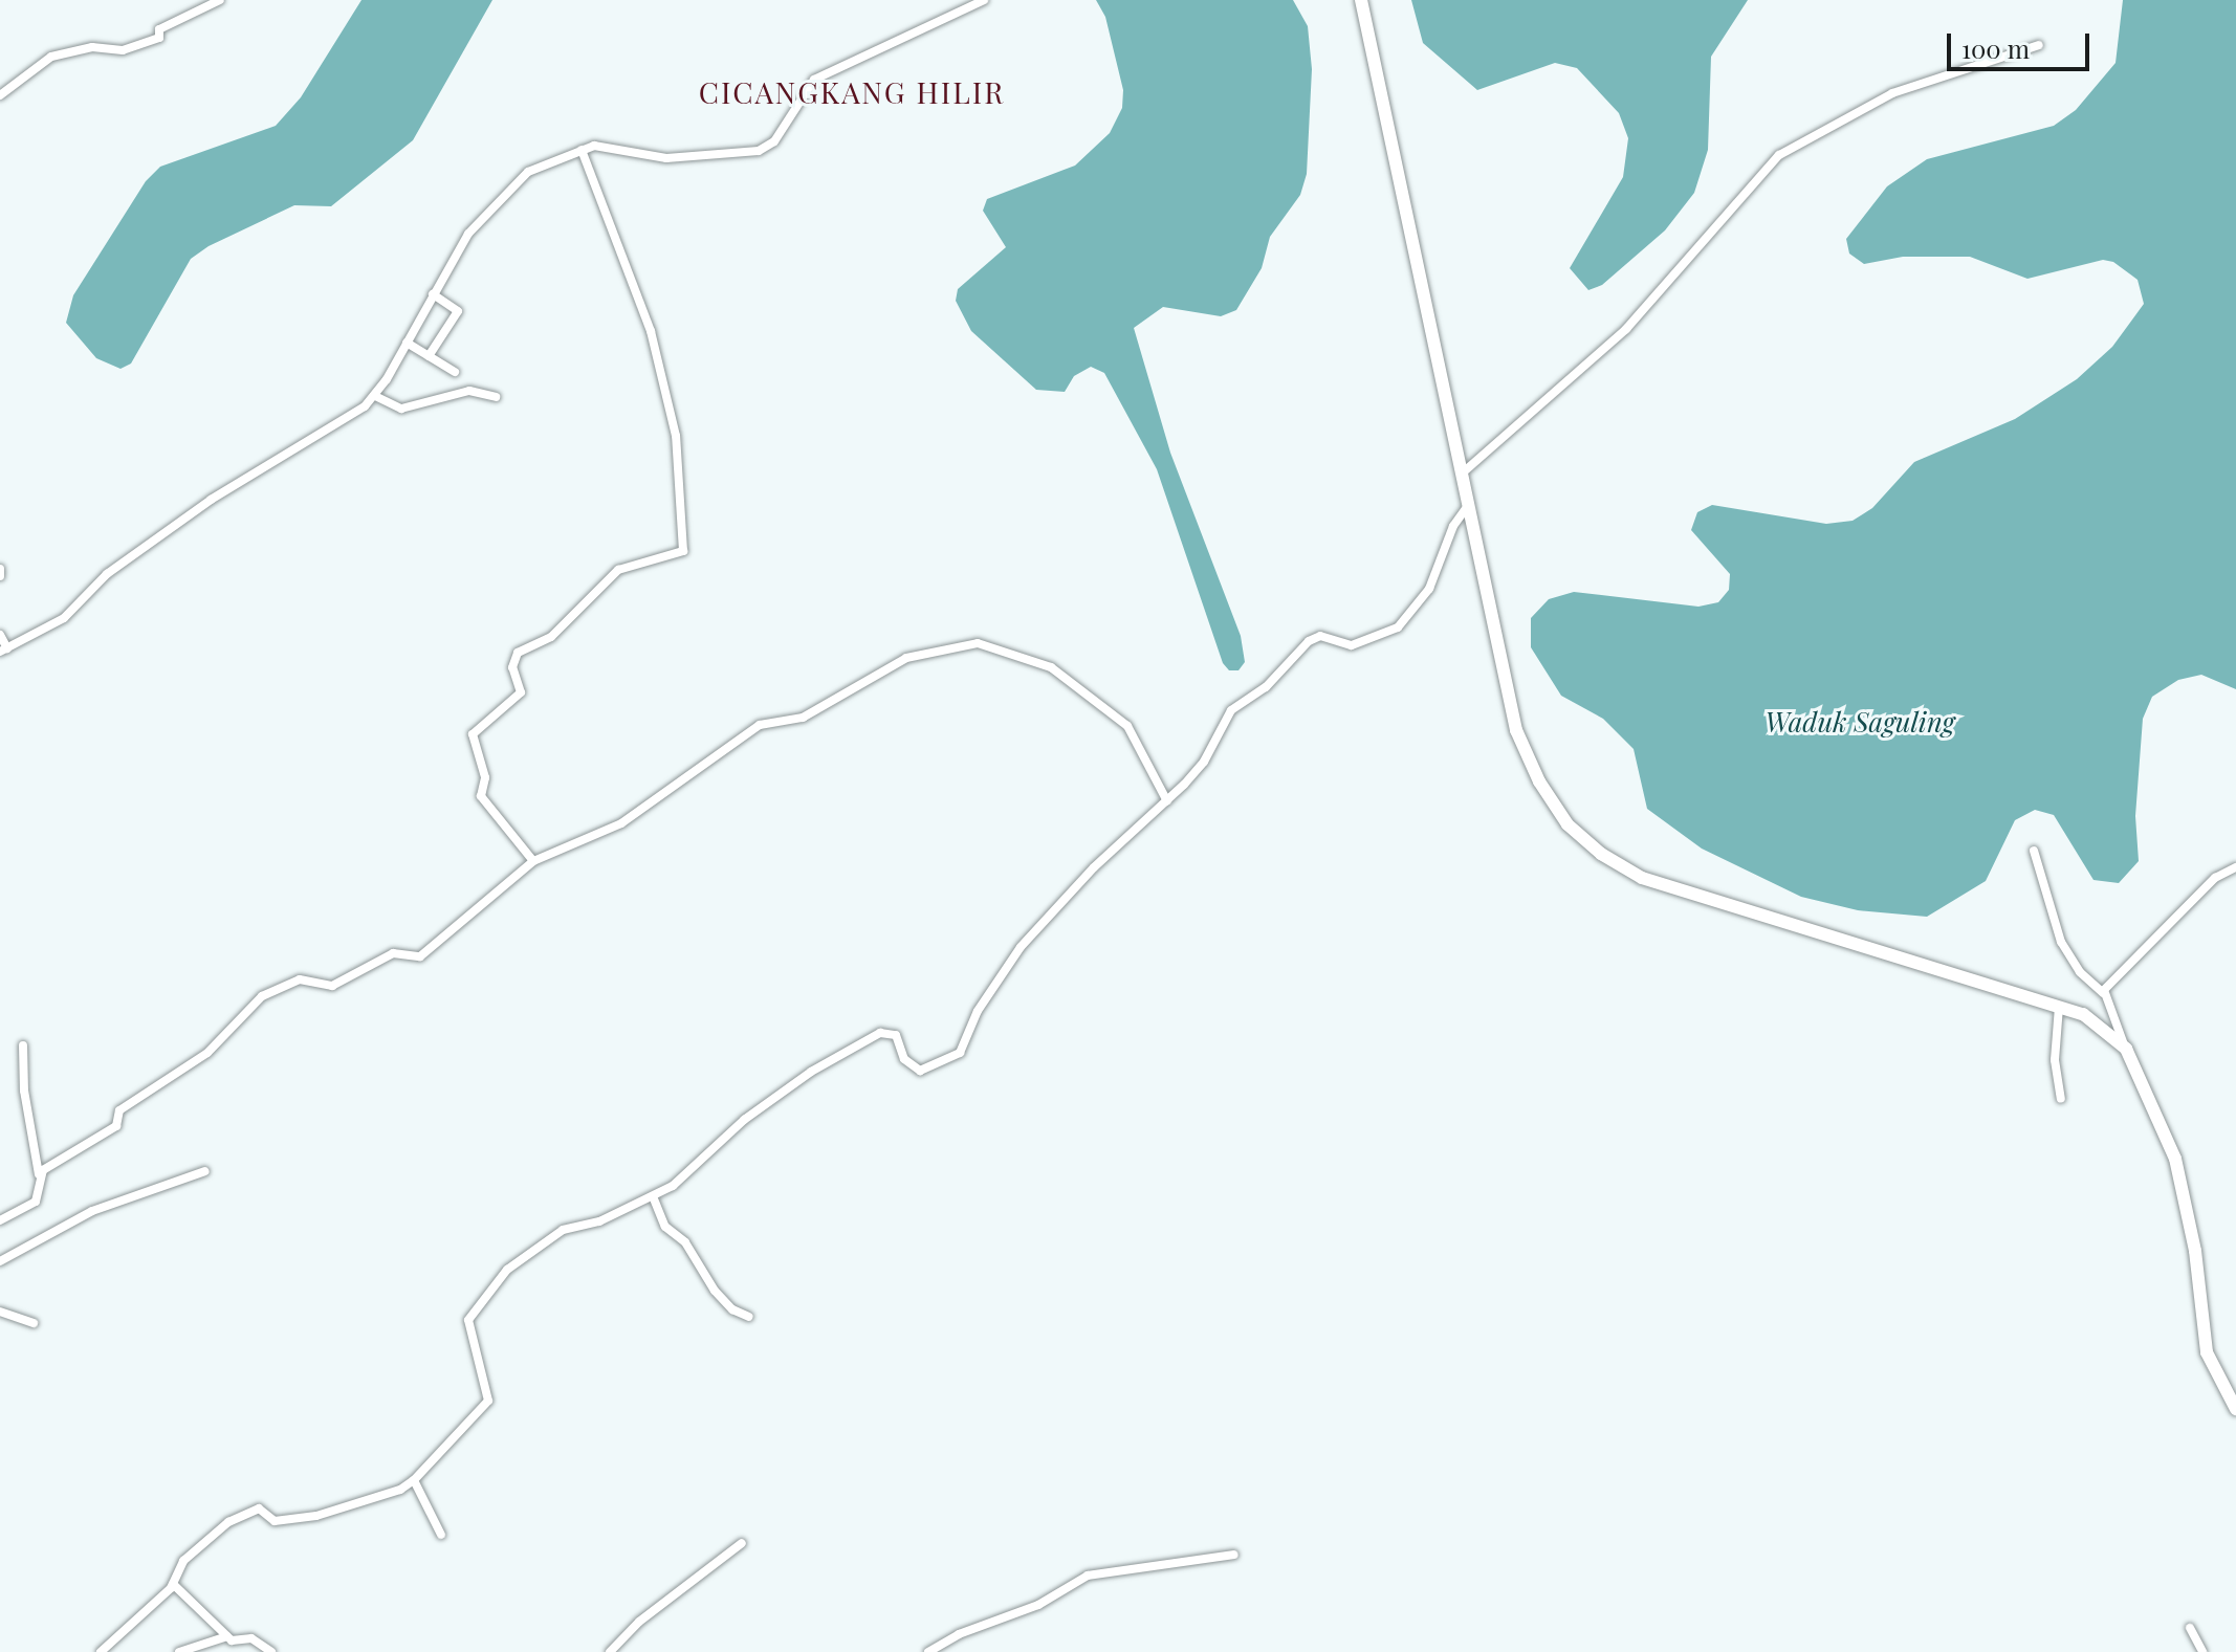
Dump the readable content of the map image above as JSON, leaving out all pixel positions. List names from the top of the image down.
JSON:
{
  "districts": ["CICANGKANG HILIR"],
  "water": ["Waduk Saguling"],
  "scale_bar": "100 m"
}
